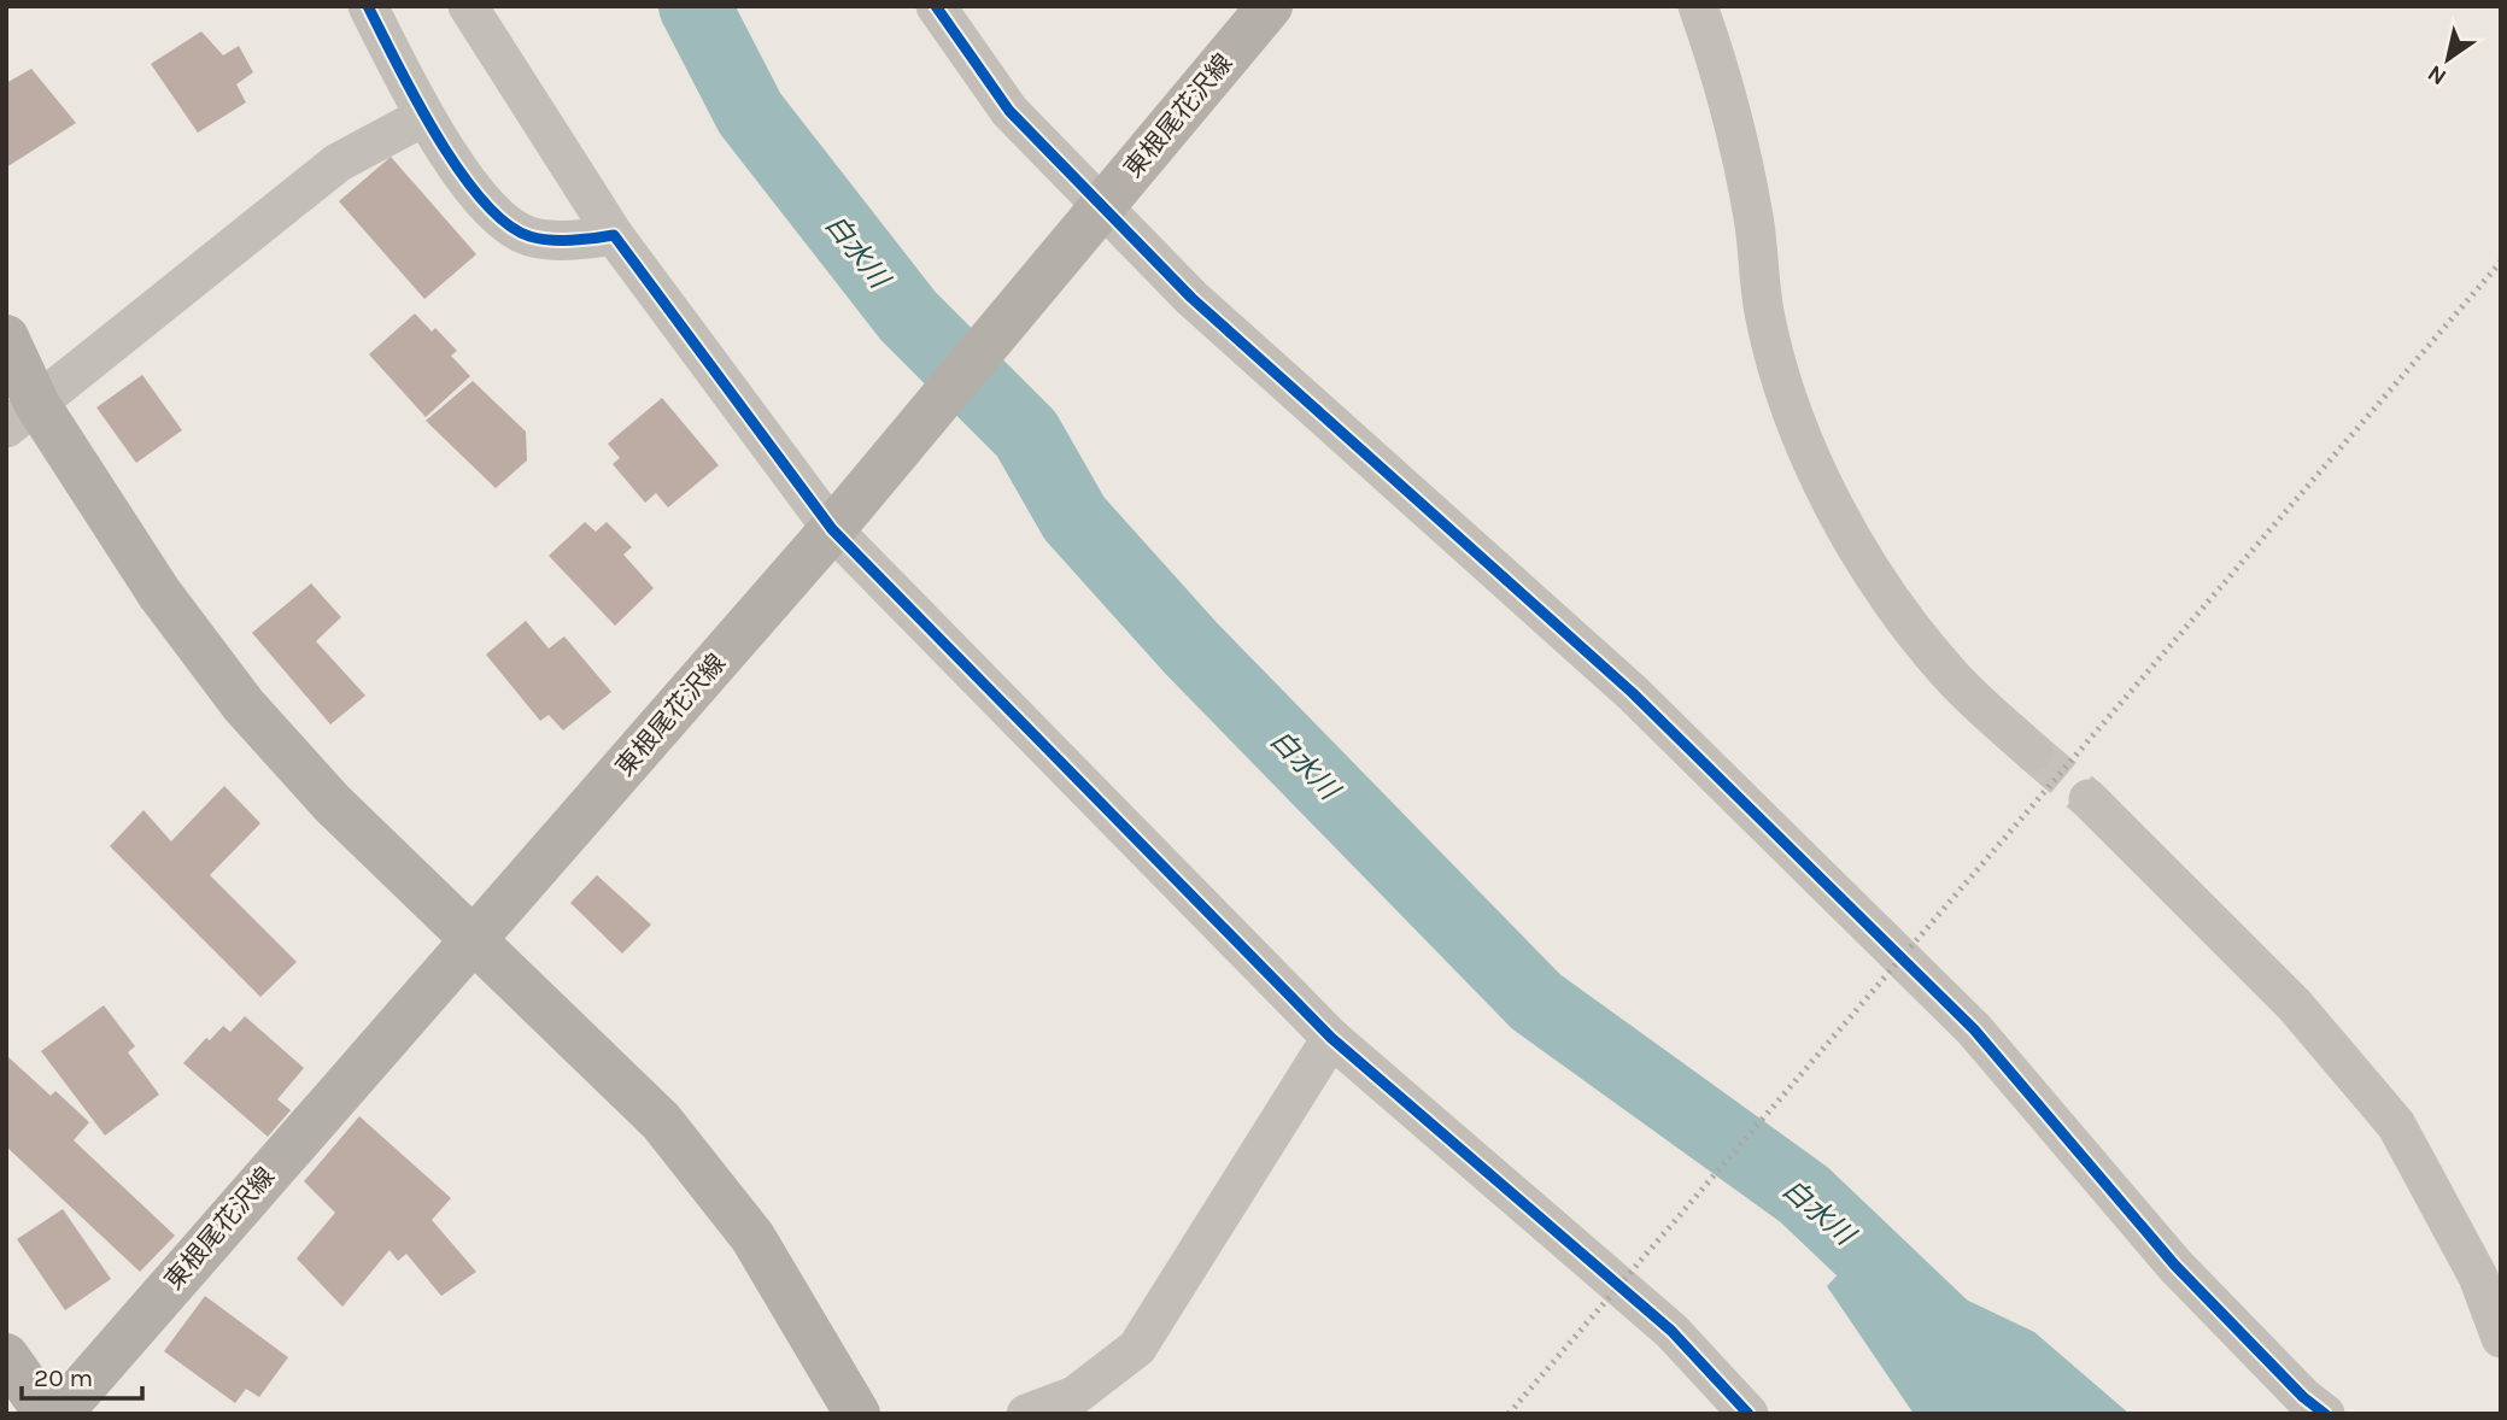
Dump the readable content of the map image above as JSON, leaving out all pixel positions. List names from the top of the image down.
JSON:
{
  "streets": {
    "main road": ["東根尾花沢線"]
  },
  "water": ["白水川"],
  "scale_bar": "20 m",
  "north": "bottom left"
}
